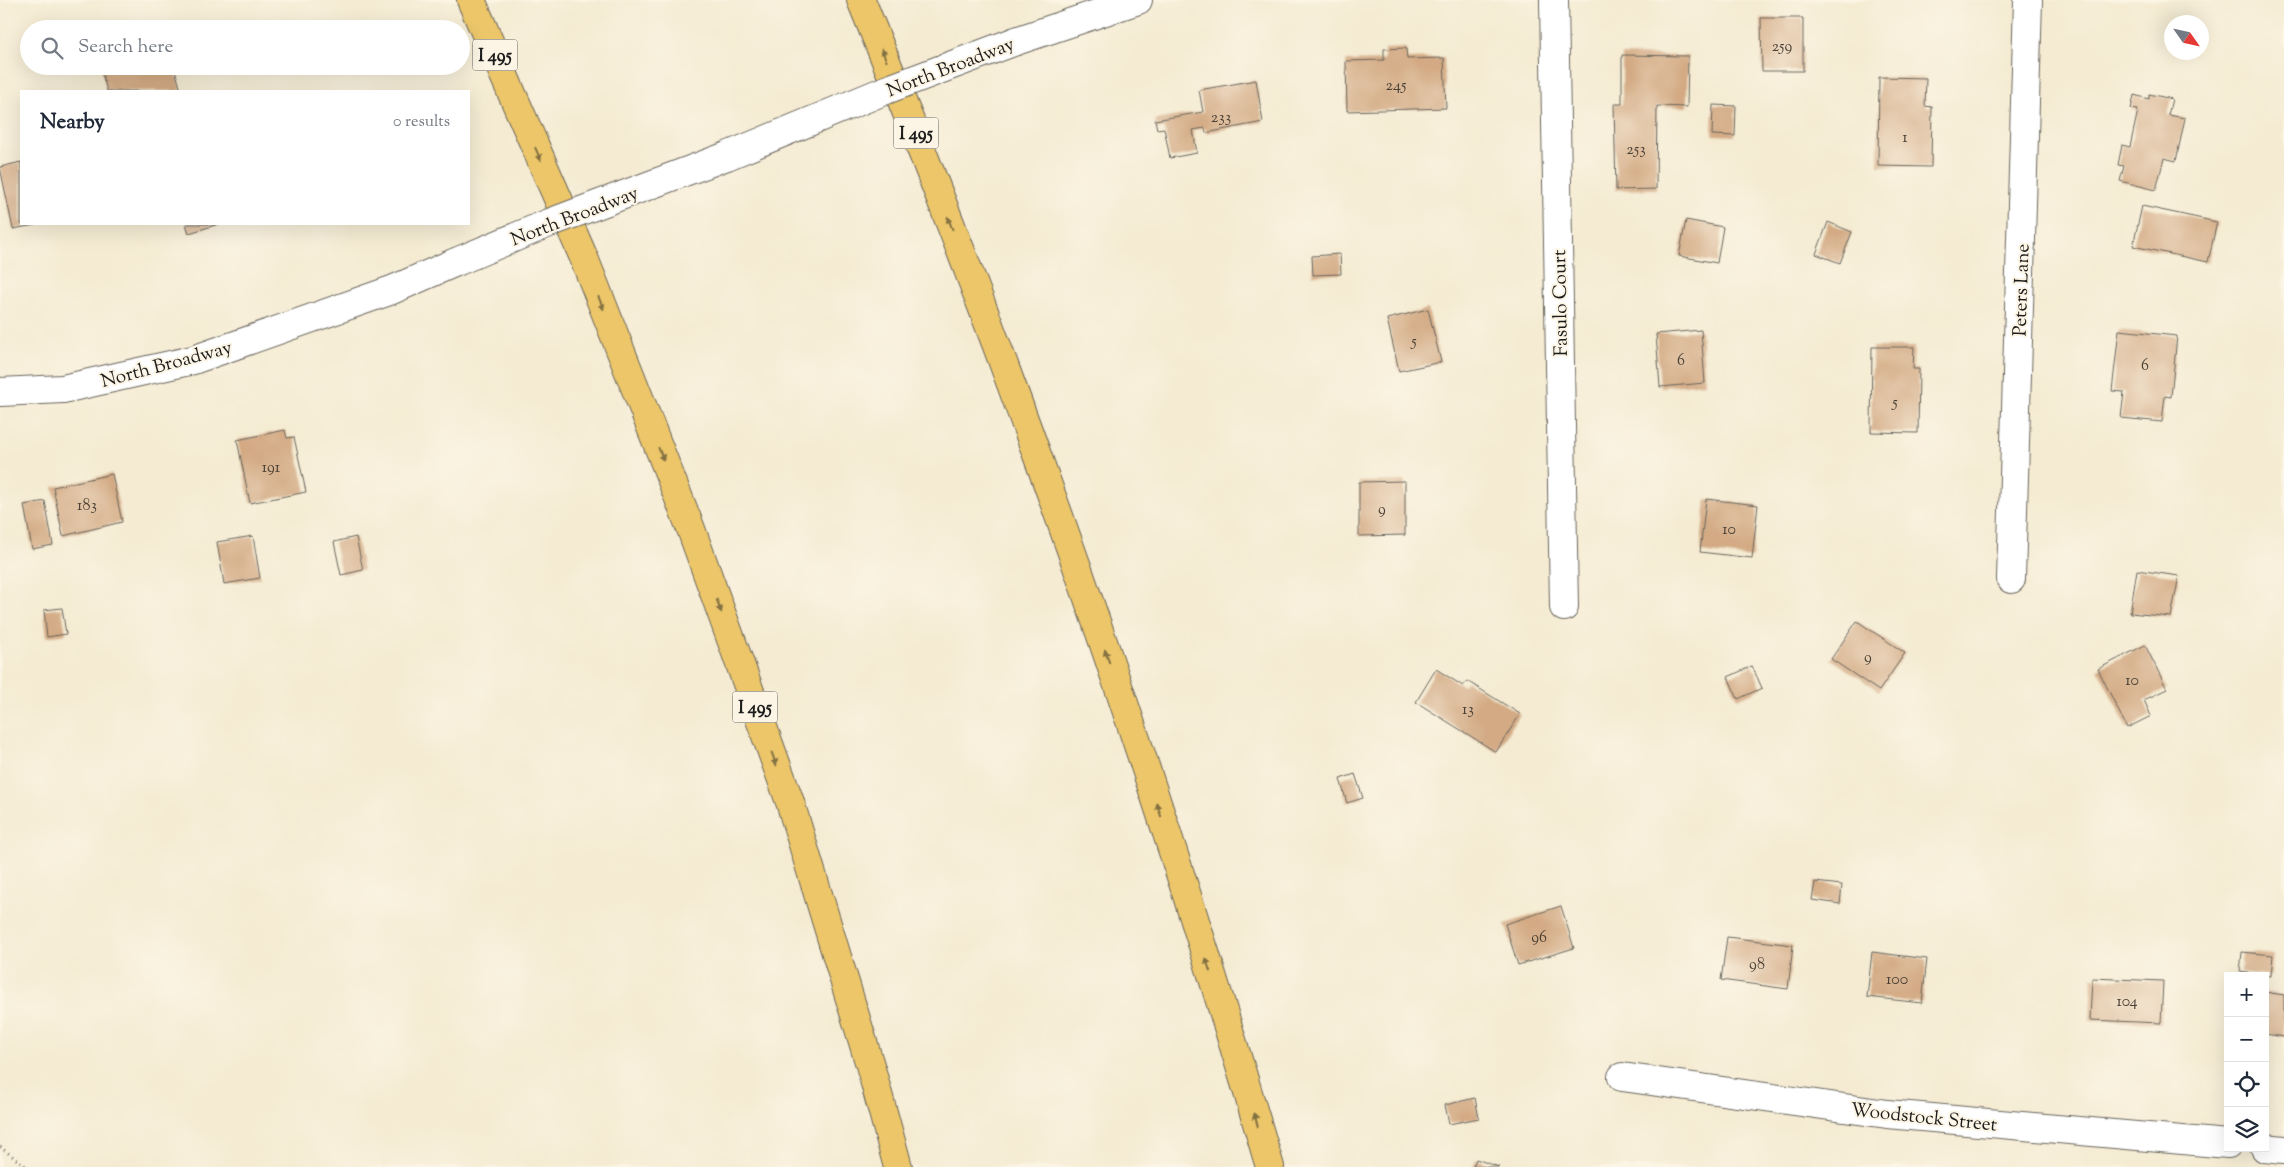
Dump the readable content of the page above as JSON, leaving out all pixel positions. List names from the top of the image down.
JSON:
{
  "streets": {
    "highway": ["I 495"],
    "street": [
      "North Broadway",
      "Peters Lane",
      "Fasulo Court",
      "Woodstock Street"
    ]
  },
  "house_numbers": [
    "259",
    "245",
    "233",
    "1",
    "253",
    "5",
    "6",
    "6",
    "5",
    "191",
    "183",
    "9",
    "10",
    "9",
    "10",
    "13",
    "96",
    "98",
    "100",
    "104"
  ],
  "north": "bottom right",
  "page": {
    "search": "Search here",
    "heading": ["Nearby", "0 results"],
    "map_buttons": ["+", "−"]
  }
}
